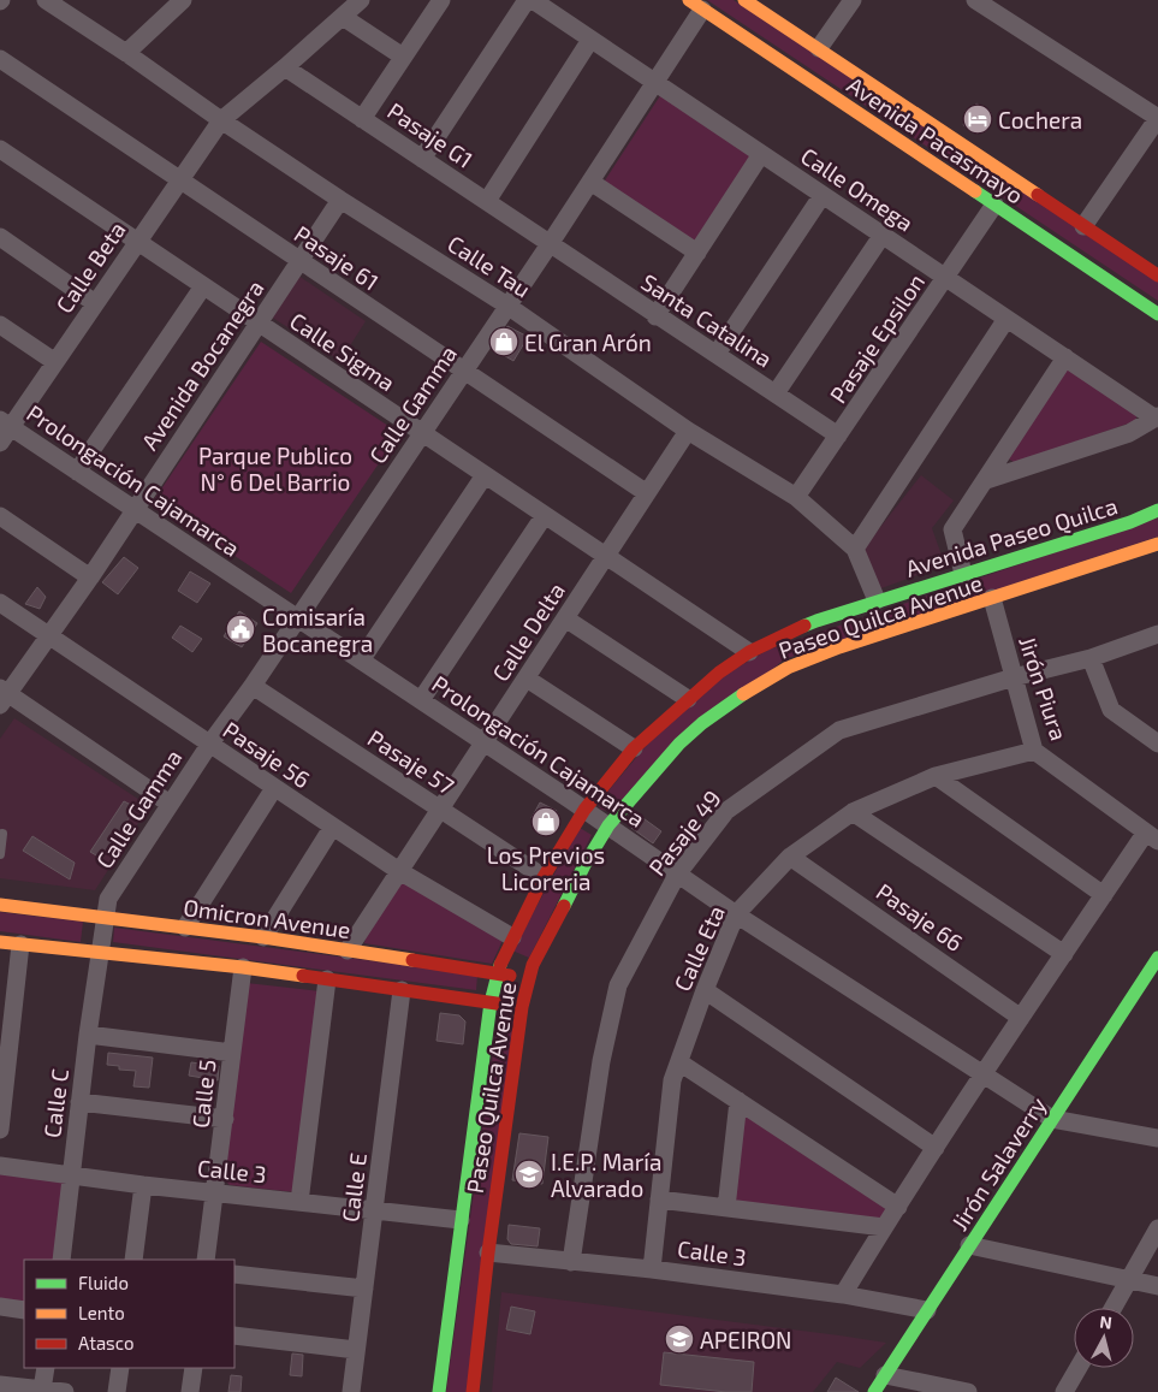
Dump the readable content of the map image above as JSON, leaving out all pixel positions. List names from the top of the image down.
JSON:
{
  "streets": {
    "main road": [
      "Avenida Pacasmayo",
      "Avenida Paseo Quilca",
      "Paseo Quilca Avenue",
      "Omicron Avenue",
      "Jirón Salaverry"
    ],
    "street": [
      "Pasaje G1",
      "Calle Omega",
      "Pasaje 61",
      "Calle Tau",
      "Calle Beta",
      "Santa Catalina",
      "Pasaje Epsilon",
      "Calle Sigma",
      "Avenida Bocanegra",
      "Calle Gamma",
      "Prolongación Cajamarca",
      "Calle Delta",
      "Jirón Piura",
      "Pasaje 56",
      "Pasaje 57",
      "Pasaje 49",
      "Pasaje 66",
      "Calle Eta",
      "Calle 5",
      "Calle C",
      "Calle 3",
      "Calle E"
    ]
  },
  "crossings": [
    ["Pasaje G1", "Calle Beta"],
    ["Pasaje G1", "Santa Catalina"],
    ["Pasaje G1", "Calle Gamma"],
    ["Avenida Pacasmayo", "Pasaje Epsilon"],
    ["Avenida Pacasmayo", "Calle Gamma"],
    ["Calle Omega", "Pasaje Epsilon"],
    ["Calle Omega", "Calle Gamma"],
    ["Pasaje 61", "Calle Beta"],
    ["Pasaje 61", "Avenida Bocanegra"],
    ["Pasaje 61", "Calle Gamma"],
    ["Pasaje 61", "Calle Delta"],
    ["Calle Tau", "Calle Beta"],
    ["Calle Tau", "Pasaje Epsilon"],
    ["Calle Tau", "Avenida Bocanegra"],
    ["Calle Tau", "Calle Gamma"],
    ["Calle Tau", "Avenida Paseo Quilca"],
    ["Calle Tau", "Paseo Quilca Avenue"],
    ["Calle Tau", "Calle Delta"],
    ["Calle Beta", "Calle Sigma"],
    ["Calle Beta", "Prolongación Cajamarca"],
    ["Santa Catalina", "Pasaje Epsilon"],
    ["Santa Catalina", "Calle Gamma"],
    ["Calle Sigma", "Avenida Bocanegra"],
    ["Calle Sigma", "Calle Gamma"],
    ["Calle Sigma", "Paseo Quilca Avenue"],
    ["Calle Sigma", "Calle Delta"],
    ["Avenida Bocanegra", "Prolongación Cajamarca"],
    ["Avenida Bocanegra", "Pasaje 56"],
    ["Calle Gamma", "Prolongación Cajamarca"],
    ["Calle Gamma", "Pasaje 56"],
    ["Calle Gamma", "Pasaje 57"],
    ["Calle Gamma", "Omicron Avenue"],
    ["Calle Gamma", "Calle C"],
    ["Prolongación Cajamarca", "Paseo Quilca Avenue"],
    ["Prolongación Cajamarca", "Calle Delta"],
    ["Prolongación Cajamarca", "Pasaje 49"],
    ["Prolongación Cajamarca", "Calle Eta"],
    ["Prolongación Cajamarca", "Jirón Salaverry"],
    ["Avenida Paseo Quilca", "Paseo Quilca Avenue"],
    ["Paseo Quilca Avenue", "Jirón Piura"],
    ["Paseo Quilca Avenue", "Pasaje 56"],
    ["Paseo Quilca Avenue", "Pasaje 57"],
    ["Paseo Quilca Avenue", "Omicron Avenue"],
    ["Paseo Quilca Avenue", "Calle 3"],
    ["Calle Delta", "Pasaje 56"],
    ["Calle Delta", "Pasaje 57"],
    ["Calle Delta", "Omicron Avenue"],
    ["Jirón Piura", "Pasaje 49"],
    ["Jirón Piura", "Calle Eta"],
    ["Pasaje 49", "Calle 3"],
    ["Pasaje 66", "Calle Eta"],
    ["Calle Eta", "Calle 3"],
    ["Calle 5", "Calle 3"],
    ["Calle C", "Calle 3"],
    ["Jirón Salaverry", "Calle 3"],
    ["Calle 3", "Calle E"]
  ],
  "parks": ["Parque Publico N° 6 Del Barrio"],
  "places": {
    "hotel": ["Cochera"],
    "shop": ["El Gran Arón", "Los Previos Licoreria"],
    "public building": ["Comisaría Bocanegra"],
    "school or university": ["I.E.P. María Alvarado", "APEIRON"]
  },
  "legend": ["Fluido", "Lento", "Atasco"],
  "north": "top"
}
